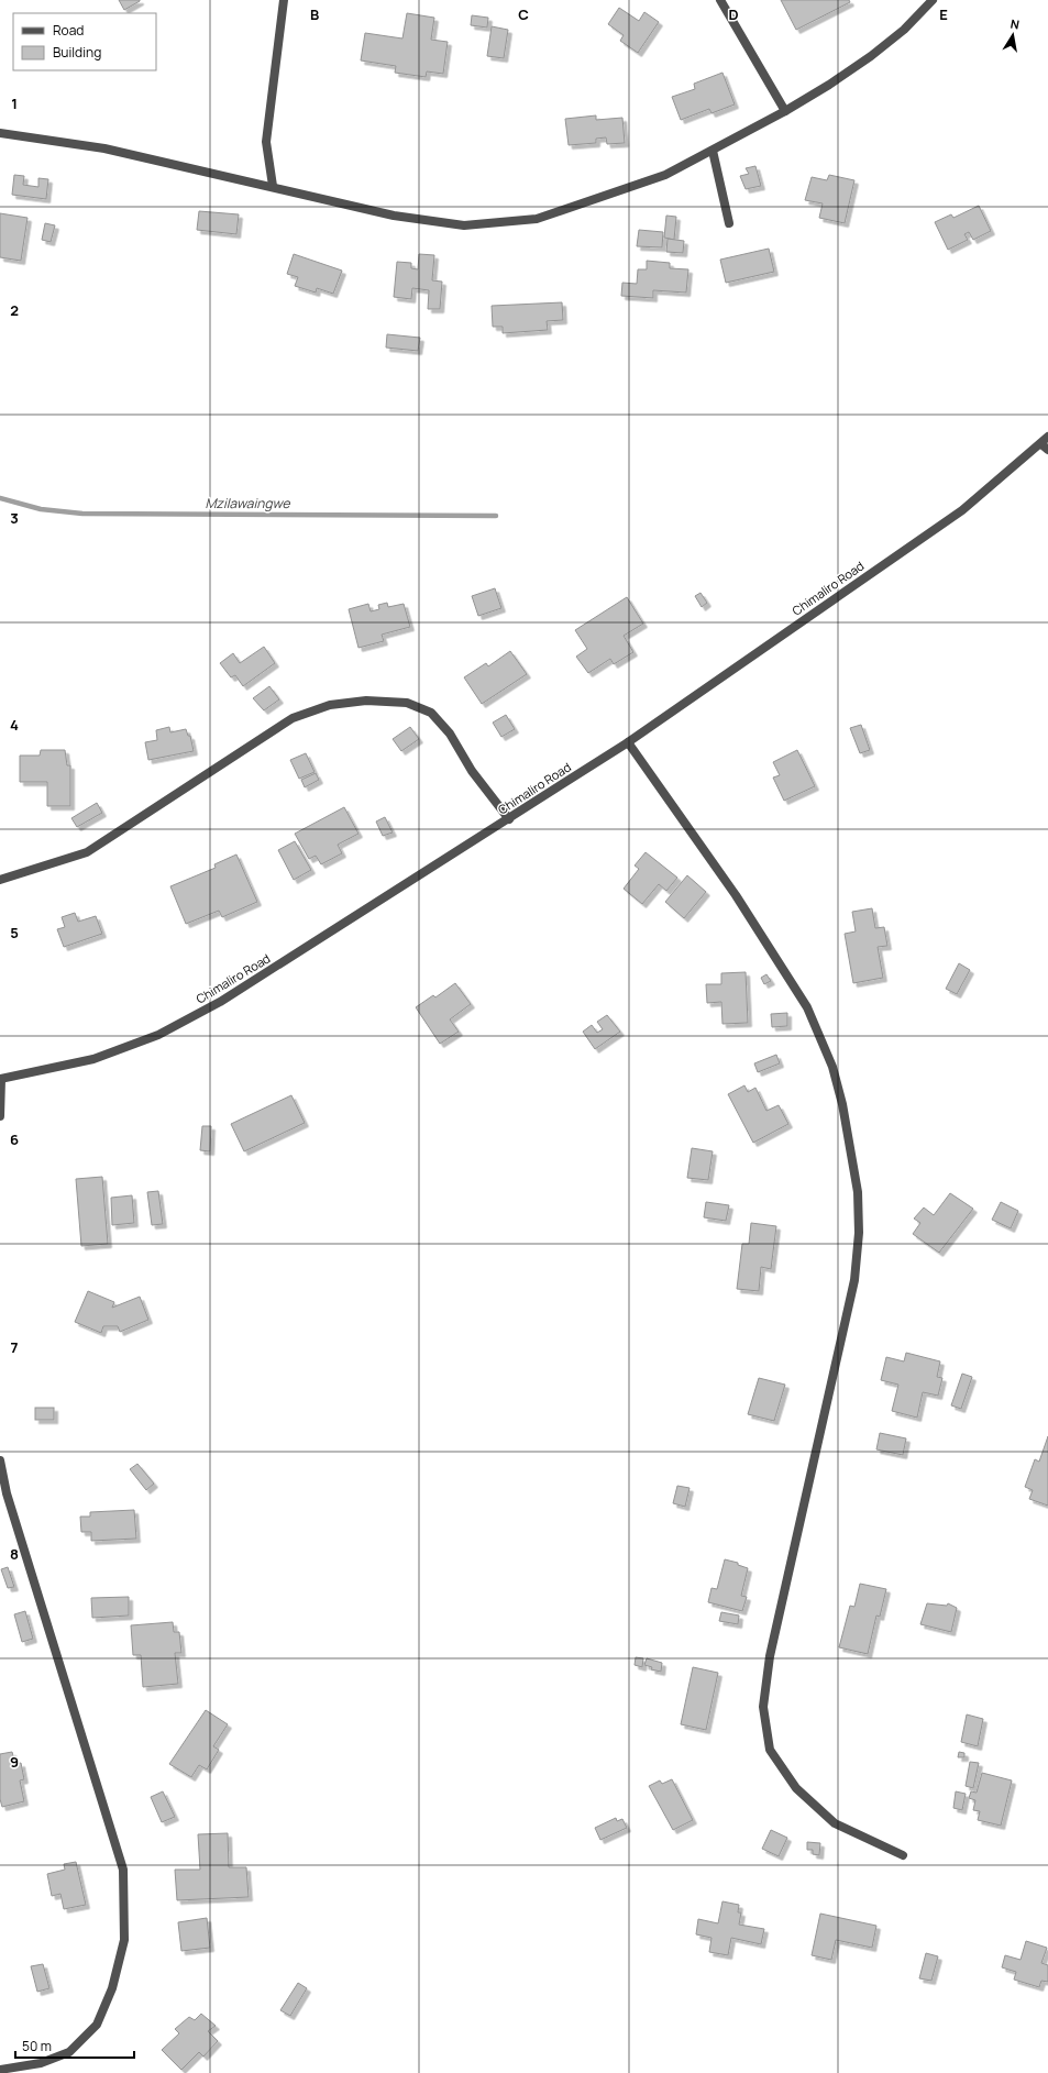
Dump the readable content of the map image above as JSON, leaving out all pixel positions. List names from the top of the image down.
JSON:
{
  "streets": {
    "street": ["Chimaliro Road"]
  },
  "water": ["Mzilawaingwe"],
  "legend": ["Road", "Building"],
  "scale_bar": "50 m",
  "north": "top",
  "grid": {
    "columns": [
      "B",
      "C",
      "D",
      "E"
    ],
    "rows": [
      "1",
      "2",
      "3",
      "4",
      "5",
      "6",
      "7",
      "8",
      "9"
    ]
  }
}
